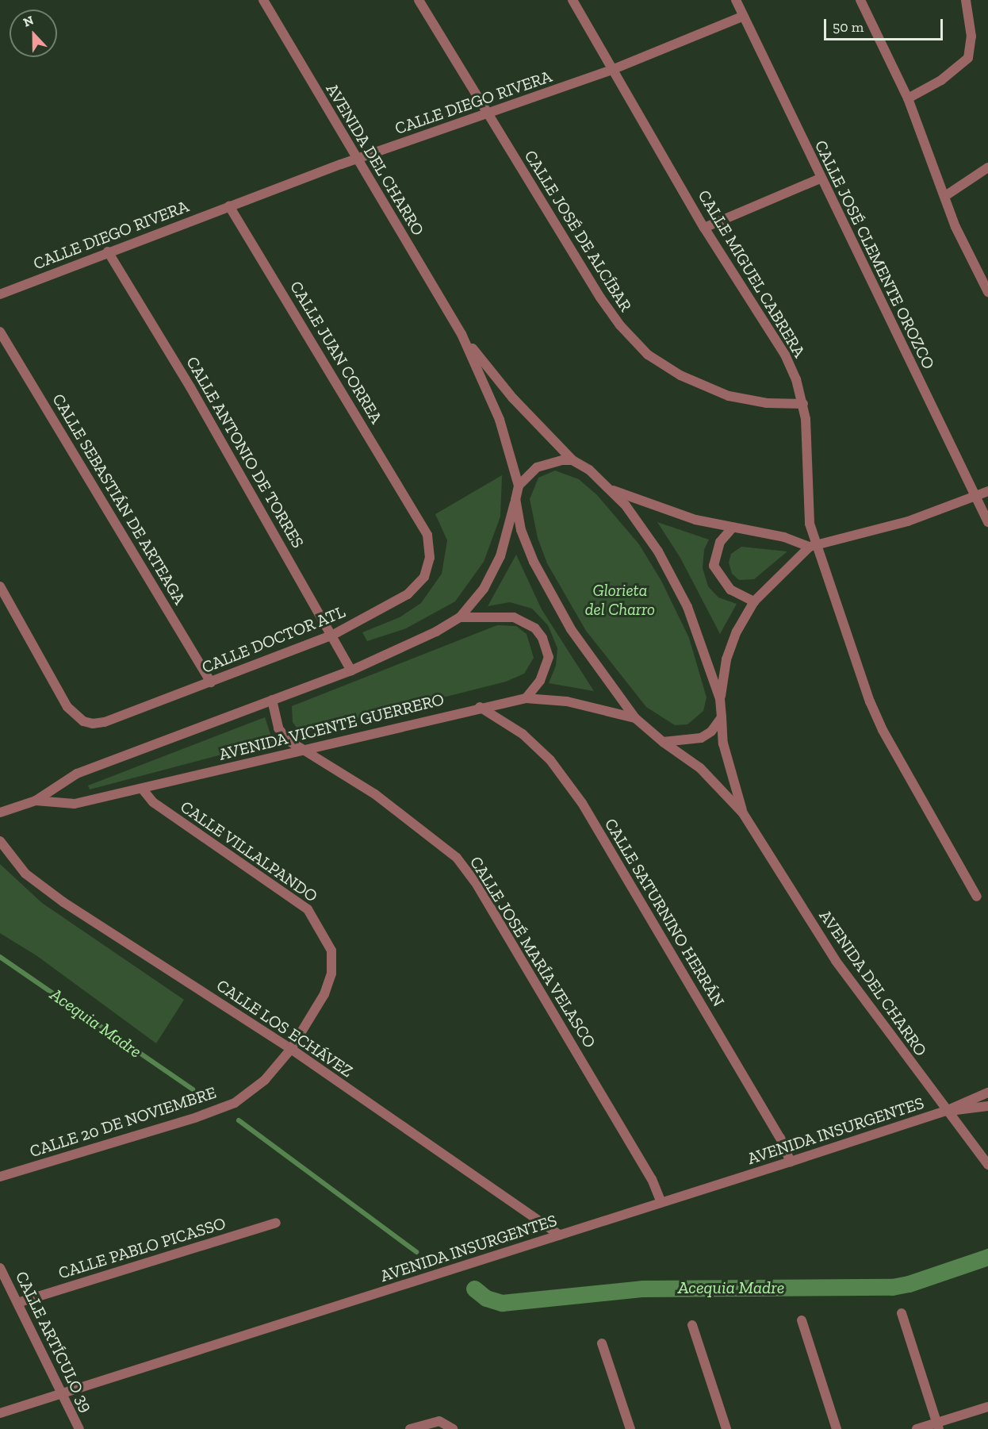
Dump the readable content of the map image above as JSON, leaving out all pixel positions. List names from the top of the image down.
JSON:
{
  "streets": {
    "street": [
      "CALLE DIEGO RIVERA",
      "AVENIDA DEL CHARRO",
      "CALLE JOSÉ DE ALCÍBAR",
      "CALLE JOSÉ CLEMENTE OROZCO",
      "CALLE MIGUEL CABRERA",
      "CALLE JUAN CORREA",
      "CALLE ANTONIO DE TORRES",
      "CALLE SEBASTIÁN DE ARTEAGA",
      "CALLE DOCTOR ATL",
      "AVENIDA VICENTE GUERRERO",
      "CALLE VILLALPANDO",
      "CALLE SATURNINO HERRÁN",
      "CALLE JOSÉ MARÍA VELASCO",
      "CALLE LOS ECHÁVEZ",
      "CALLE 20 DE NOVIEMBRE",
      "AVENIDA INSURGENTES",
      "CALLE PABLO PICASSO",
      "CALLE ARTÍCULO 39"
    ]
  },
  "crossings": [
    ["CALLE DIEGO RIVERA", "AVENIDA DEL CHARRO"],
    ["CALLE DIEGO RIVERA", "CALLE JOSÉ DE ALCÍBAR"],
    ["CALLE DIEGO RIVERA", "CALLE JOSÉ CLEMENTE OROZCO"],
    ["CALLE DIEGO RIVERA", "CALLE MIGUEL CABRERA"],
    ["CALLE DIEGO RIVERA", "CALLE JUAN CORREA"],
    ["CALLE DIEGO RIVERA", "CALLE ANTONIO DE TORRES"],
    ["AVENIDA DEL CHARRO", "AVENIDA VICENTE GUERRERO"],
    ["AVENIDA DEL CHARRO", "AVENIDA INSURGENTES"],
    ["CALLE JOSÉ DE ALCÍBAR", "CALLE MIGUEL CABRERA"],
    ["CALLE JUAN CORREA", "CALLE DOCTOR ATL"],
    ["CALLE ANTONIO DE TORRES", "CALLE DOCTOR ATL"],
    ["CALLE ANTONIO DE TORRES", "AVENIDA VICENTE GUERRERO"],
    ["CALLE SEBASTIÁN DE ARTEAGA", "CALLE DOCTOR ATL"],
    ["AVENIDA VICENTE GUERRERO", "CALLE VILLALPANDO"],
    ["AVENIDA VICENTE GUERRERO", "CALLE SATURNINO HERRÁN"],
    ["AVENIDA VICENTE GUERRERO", "CALLE JOSÉ MARÍA VELASCO"],
    ["CALLE VILLALPANDO", "CALLE LOS ECHÁVEZ"],
    ["CALLE VILLALPANDO", "CALLE 20 DE NOVIEMBRE"],
    ["CALLE SATURNINO HERRÁN", "AVENIDA INSURGENTES"],
    ["CALLE JOSÉ MARÍA VELASCO", "AVENIDA INSURGENTES"],
    ["CALLE LOS ECHÁVEZ", "CALLE 20 DE NOVIEMBRE"],
    ["CALLE LOS ECHÁVEZ", "AVENIDA INSURGENTES"],
    ["AVENIDA INSURGENTES", "CALLE ARTÍCULO 39"],
    ["CALLE PABLO PICASSO", "CALLE ARTÍCULO 39"]
  ],
  "water": ["Acequia Madre"],
  "parks": ["Glorieta del Charro"],
  "scale_bar": "50 m",
  "north": "top"
}
